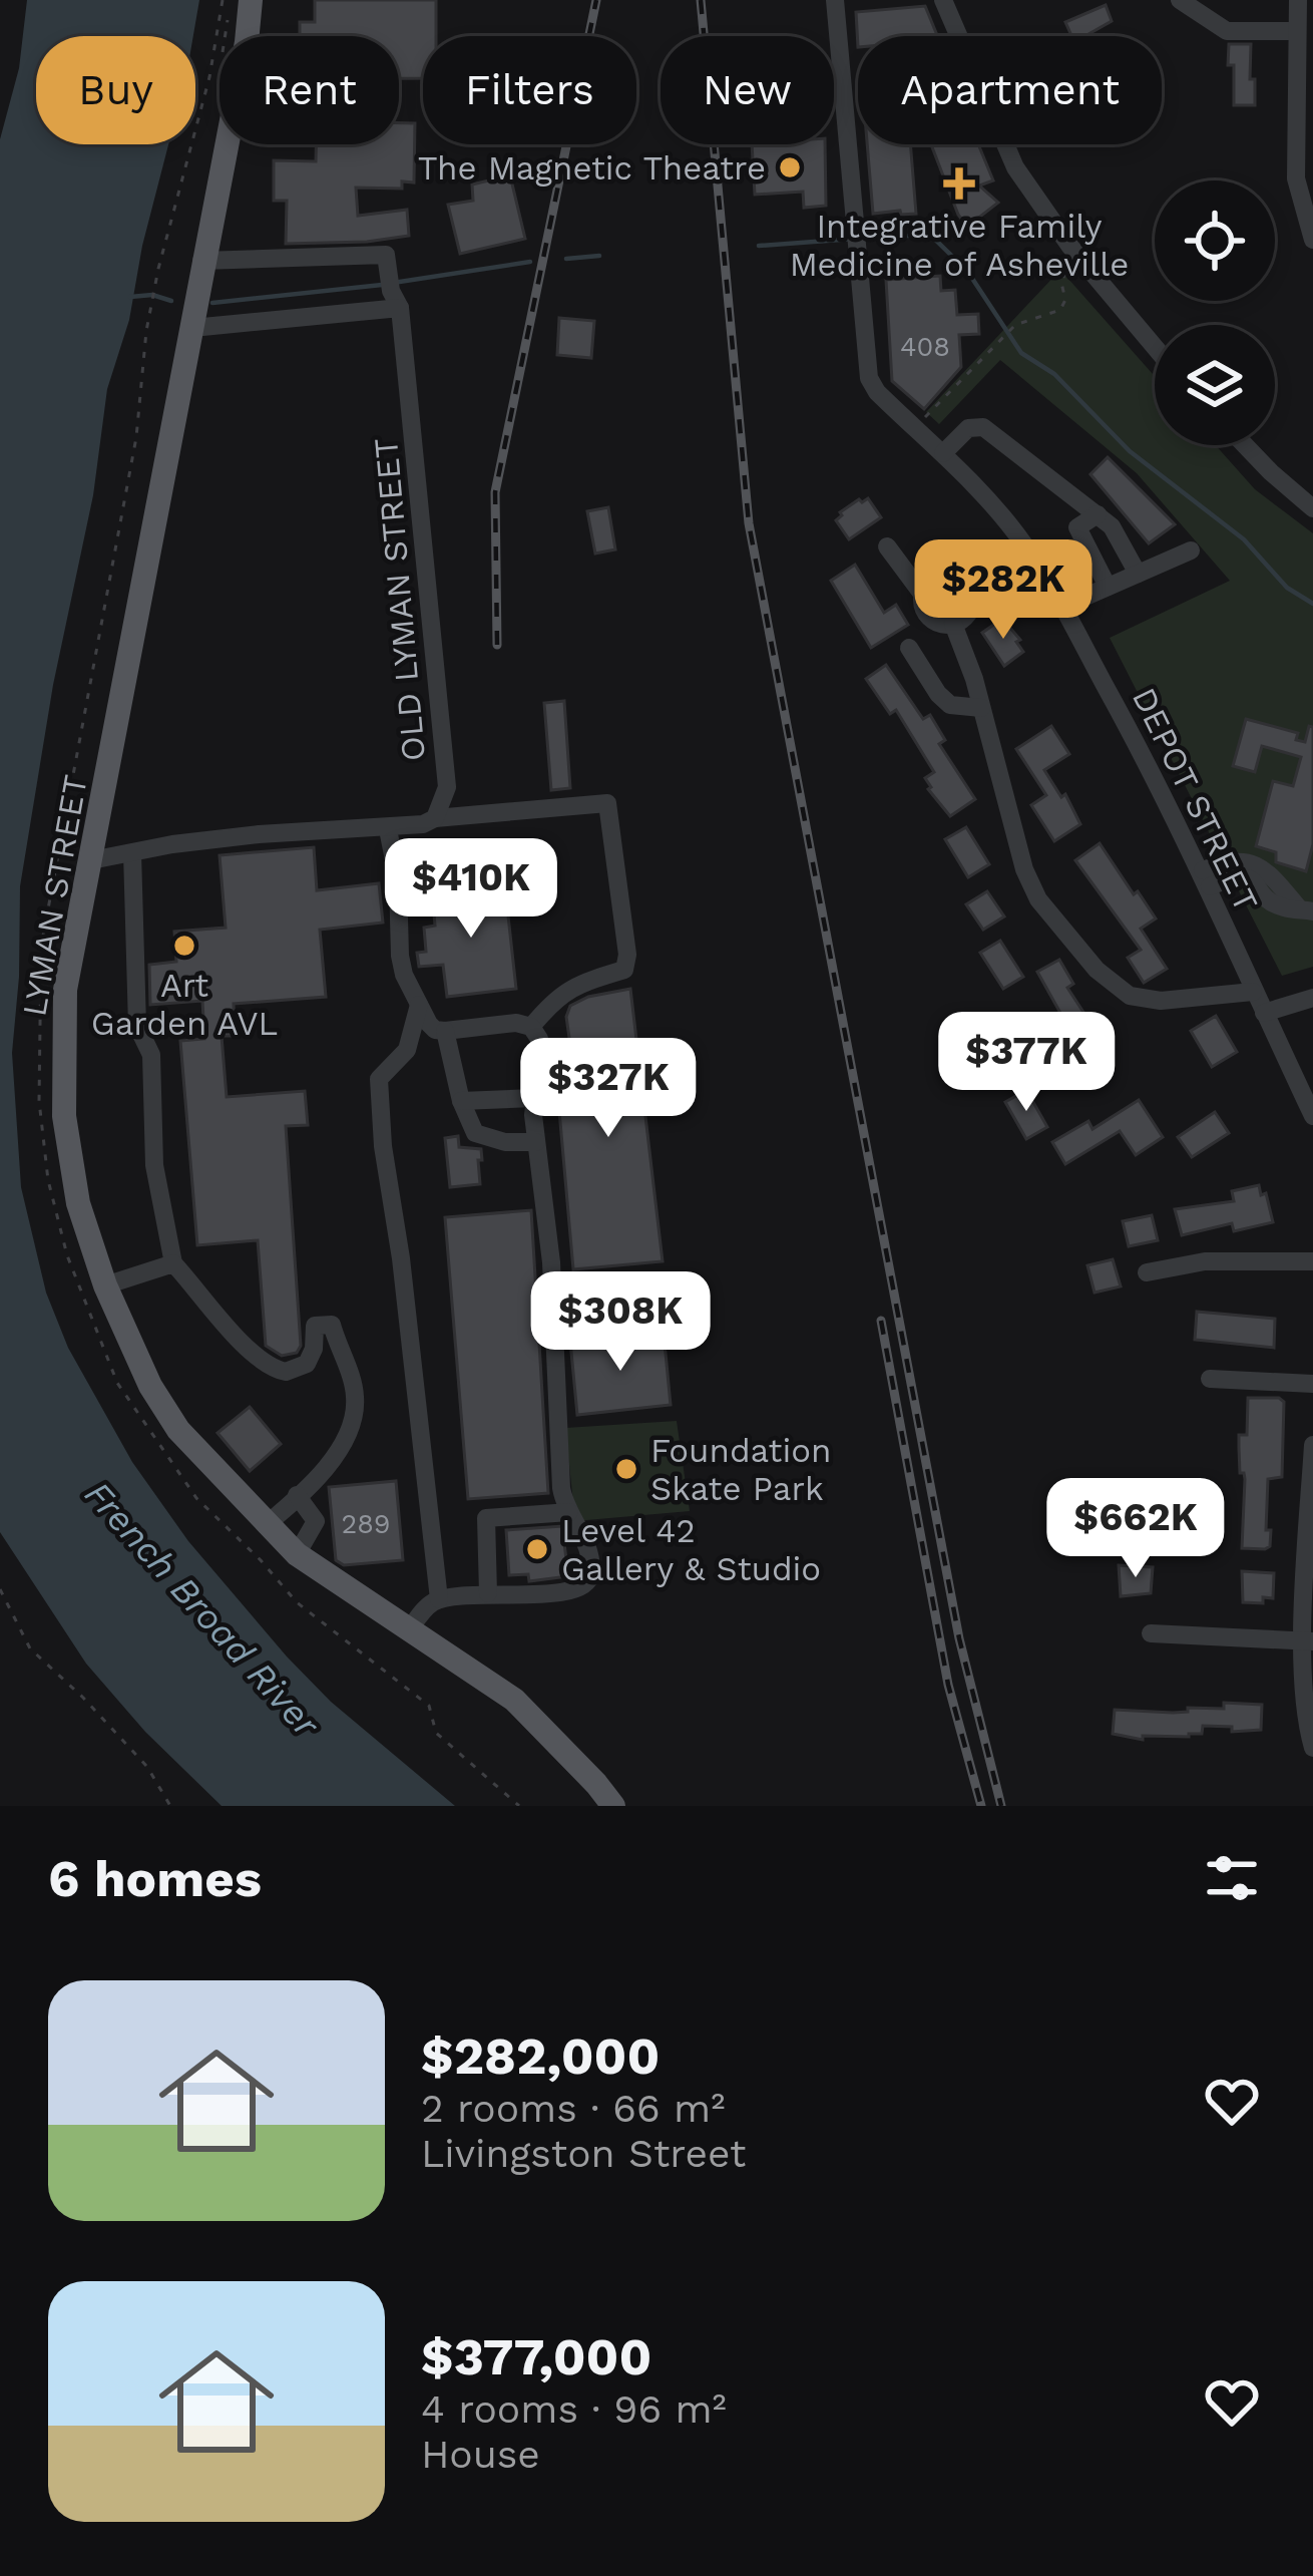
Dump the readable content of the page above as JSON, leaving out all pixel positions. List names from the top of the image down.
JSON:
{
  "streets": {
    "main road": ["LYMAN STREET"],
    "street": ["OLD LYMAN STREET", "DEPOT STREET"]
  },
  "crossings": [
    ["OLD LYMAN STREET", "LYMAN STREET"]
  ],
  "water": ["French Broad River"],
  "places": {
    "other": [
      "The Magnetic Theatre",
      "Art Garden AVL",
      "Foundation Skate Park",
      "Level 42 Gallery & Studio"
    ],
    "health": ["Integrative Family Medicine of Asheville"]
  },
  "house_numbers": ["408", "289"],
  "page": {
    "chip": [
      "Buy",
      "Rent",
      "Filters",
      "New",
      "Apartment"
    ],
    "price": [
      "$282K",
      "$410K",
      "$377K",
      "$327K",
      "$308K",
      "$662K"
    ],
    "heading": "6 homes",
    "list": [
      {
        "name": "$282,000",
        "note": "2 rooms · 66 m² · Livingston Street"
      },
      {
        "name": "$377,000",
        "note": "4 rooms · 96 m² · House"
      }
    ]
  }
}
